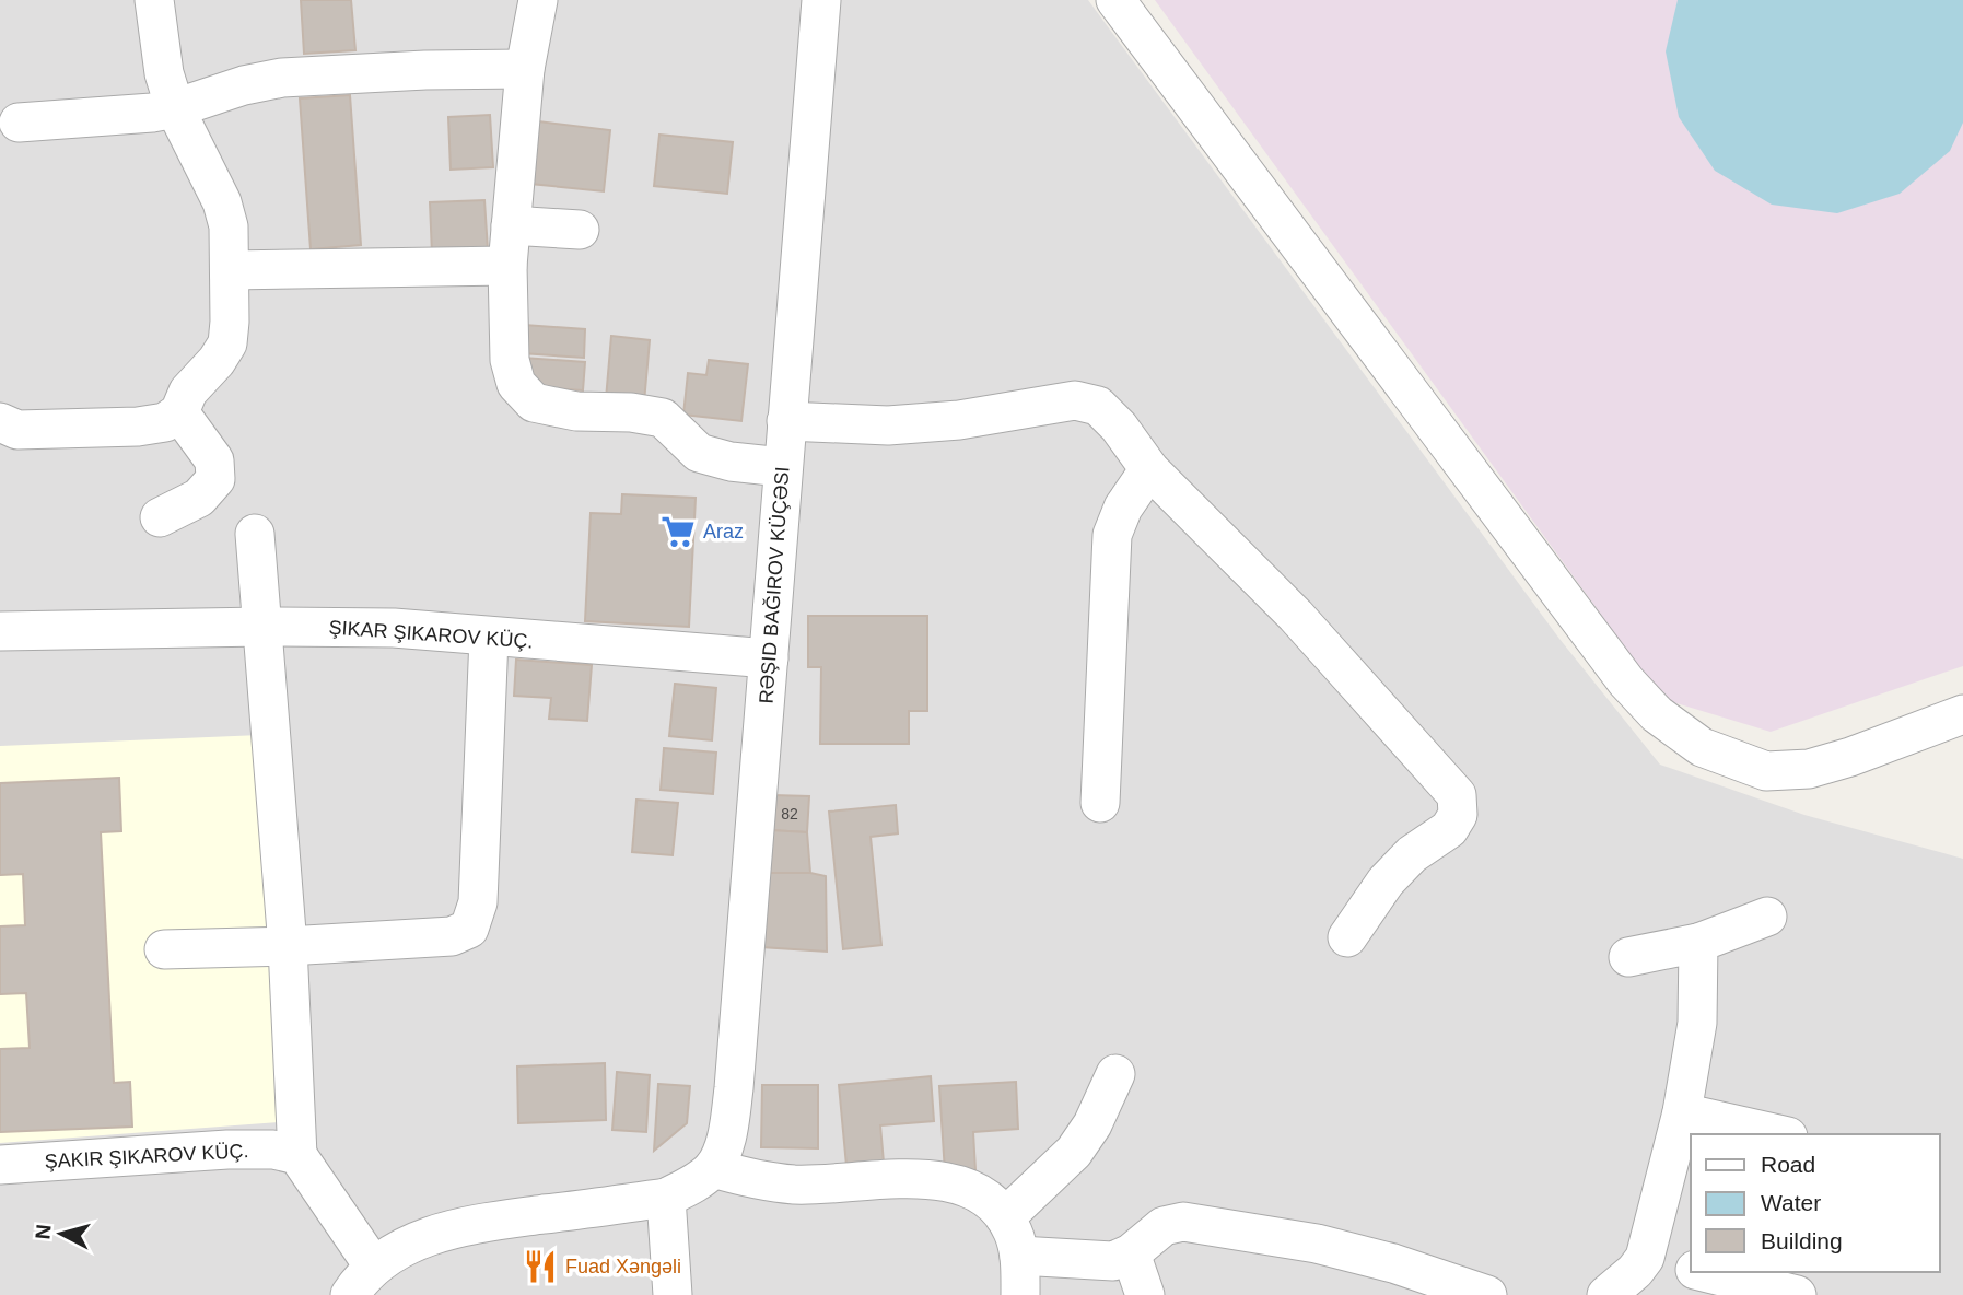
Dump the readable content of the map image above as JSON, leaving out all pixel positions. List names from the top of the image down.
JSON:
{
  "streets": {
    "street": ["ŞIKAR ŞIKAROV KÜÇ.", "ŞAKIR ŞIKAROV KÜÇ."]
  },
  "places": {
    "supermarket": ["Araz"],
    "restaurant": ["Fuad Xəngəli"]
  },
  "house_numbers": ["82"],
  "legend": ["Road", "Water", "Building"],
  "north": "left"
}
